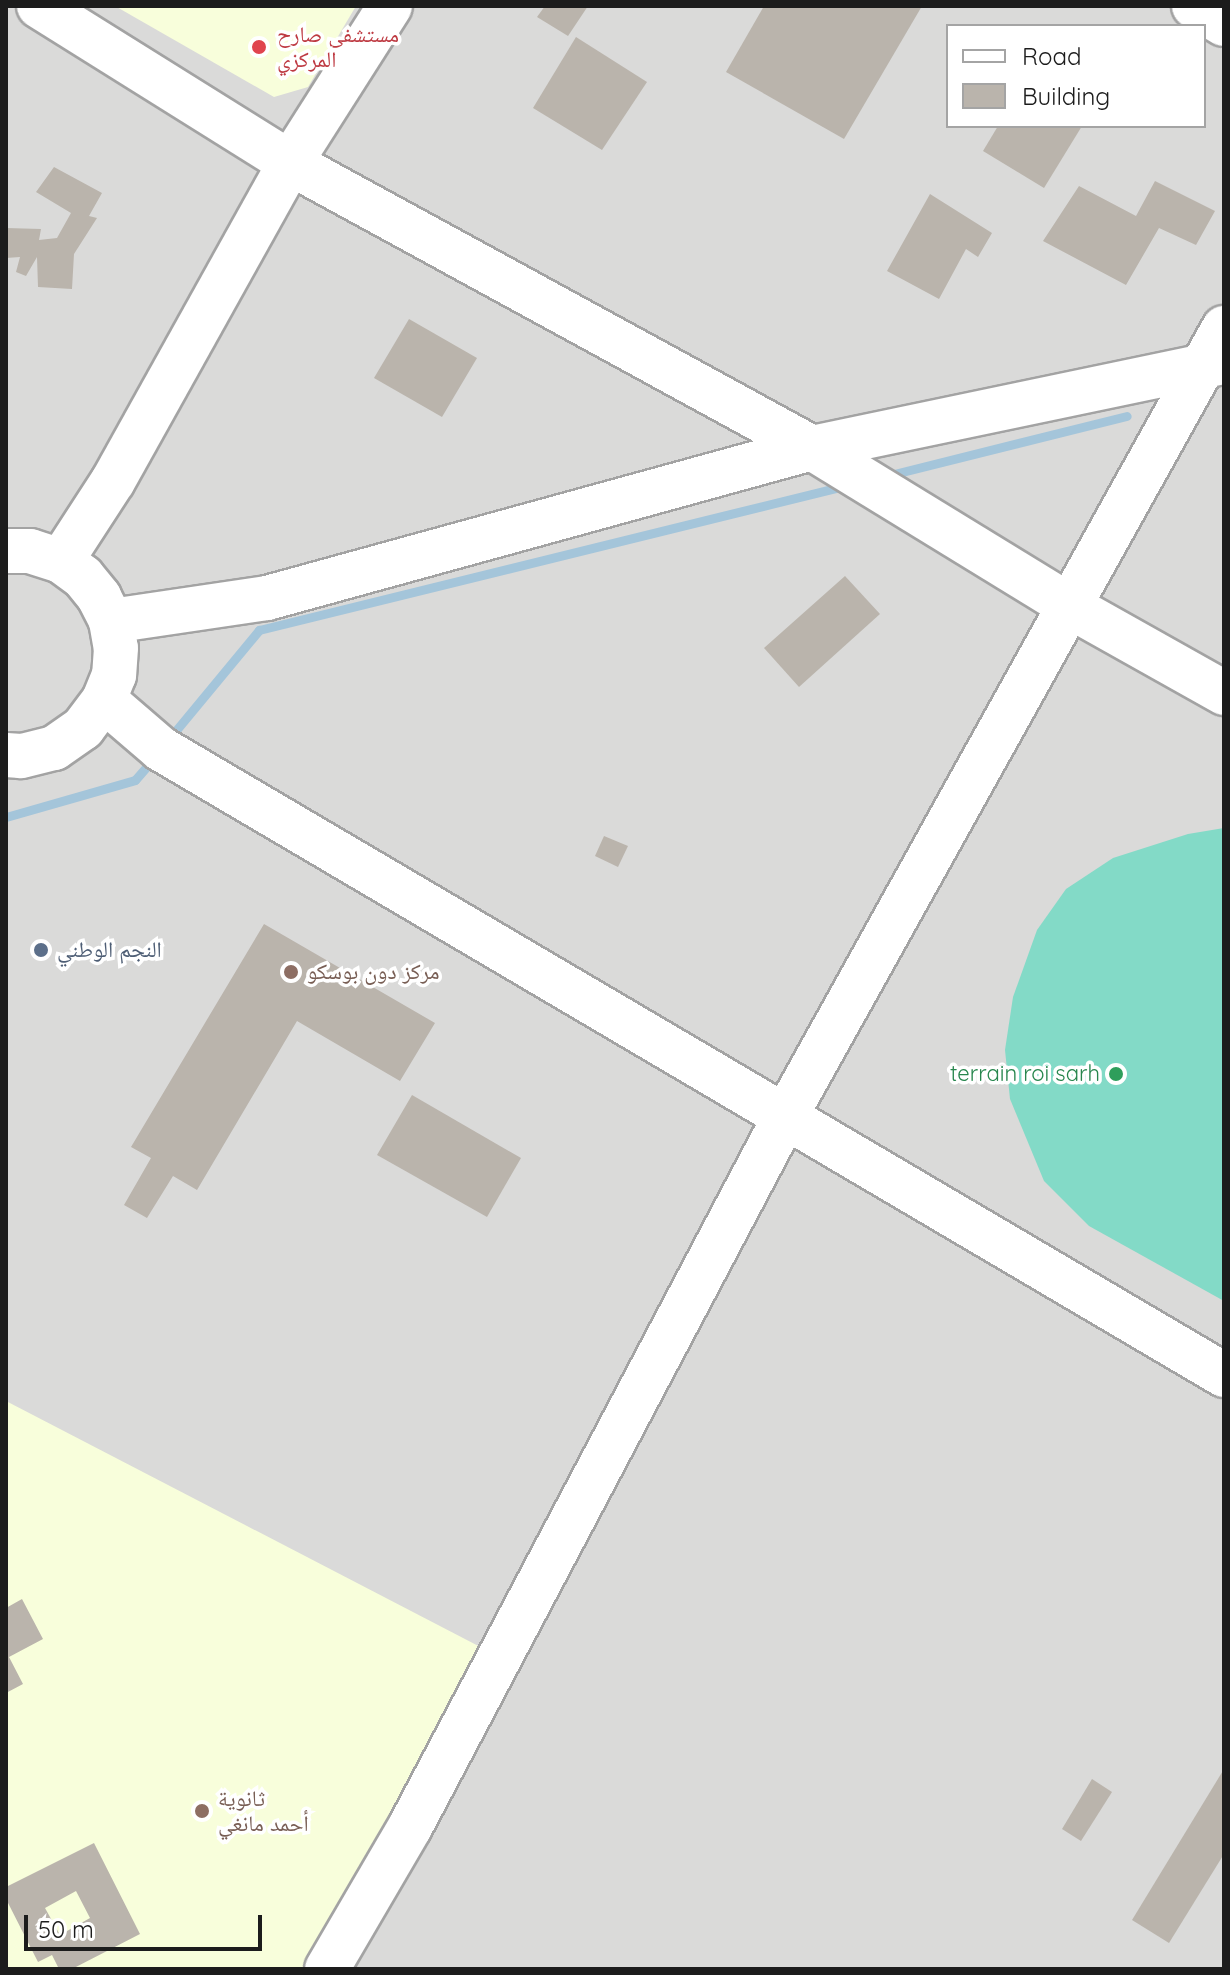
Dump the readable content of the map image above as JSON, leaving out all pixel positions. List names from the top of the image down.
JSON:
{
  "places": [
    "مستشفى صارح المركزي",
    "النجم الوطني",
    "مركز دون بوسكو",
    "terrain roi sarh",
    "ثانوية أحمد مانغي"
  ],
  "legend": ["Road", "Building"],
  "scale_bar": "50 m"
}
